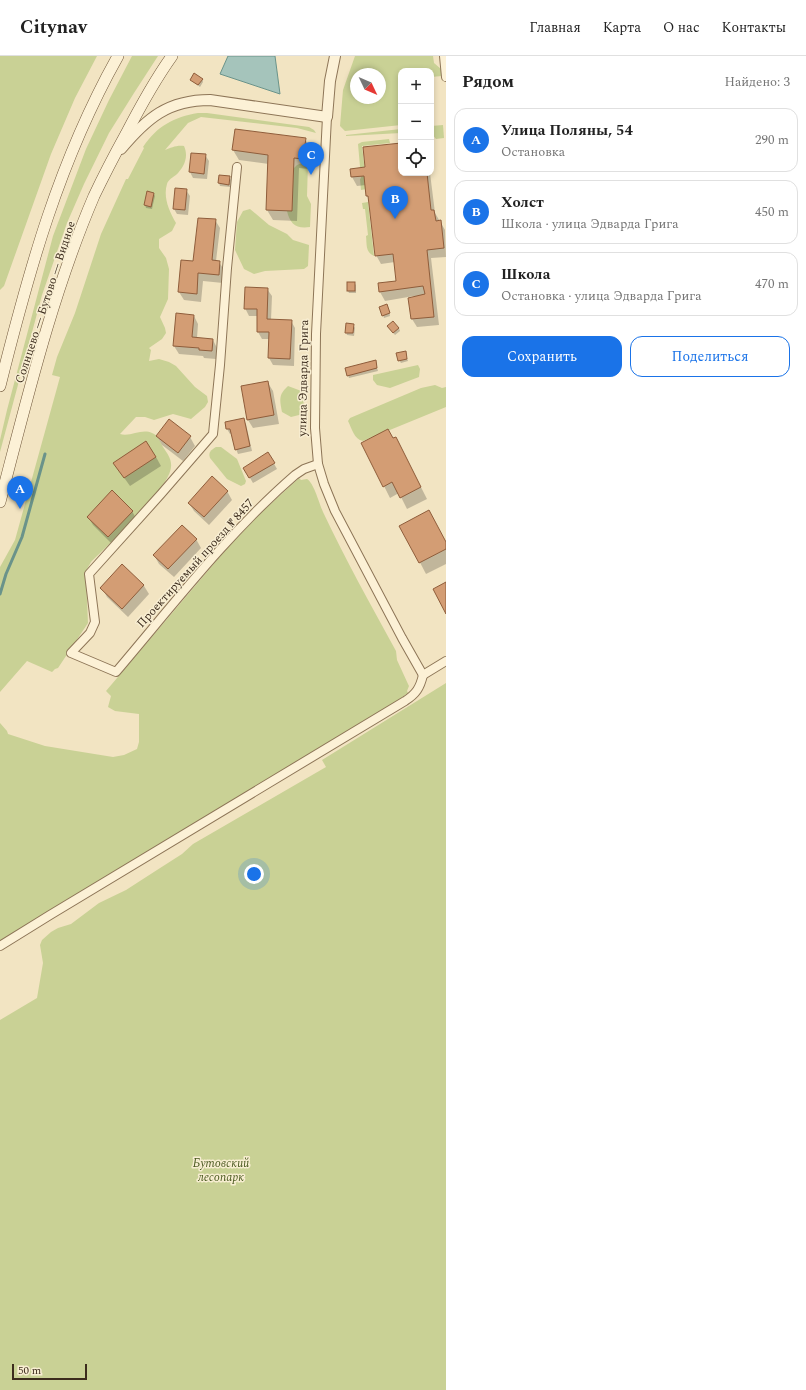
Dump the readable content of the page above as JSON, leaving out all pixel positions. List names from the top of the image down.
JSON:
{
  "streets": {
    "main road": ["Солнцево — Бутово — Видное"],
    "street": ["улица Эдварда Грига", "Проектируемый проезд № 8457"]
  },
  "crossings": [
    ["улица Эдварда Грига", "Проектируемый проезд № 8457"]
  ],
  "parks": ["Бутовский лесопарк"],
  "scale_bar": "50 m",
  "north": "bottom right",
  "page": {
    "header": "Citynav",
    "nav": [
      "Главная",
      "Карта",
      "О нас",
      "Контакты"
    ],
    "heading": ["Рядом", "Найдено: 3"],
    "map_buttons": ["+", "−"],
    "list": [
      {
        "mark": "A",
        "name": "Улица Поляны, 54",
        "note": "Остановка",
        "value": "290 m"
      },
      {
        "mark": "B",
        "name": "Холст",
        "note": "Школа · улица Эдварда Грига",
        "value": "450 m"
      },
      {
        "mark": "C",
        "name": "Школа",
        "note": "Остановка · улица Эдварда Грига",
        "value": "470 m"
      }
    ],
    "pins": ["C", "B", "A"],
    "buttons": ["Сохранить", "Поделиться"],
    "scale": "50 m"
  }
}
